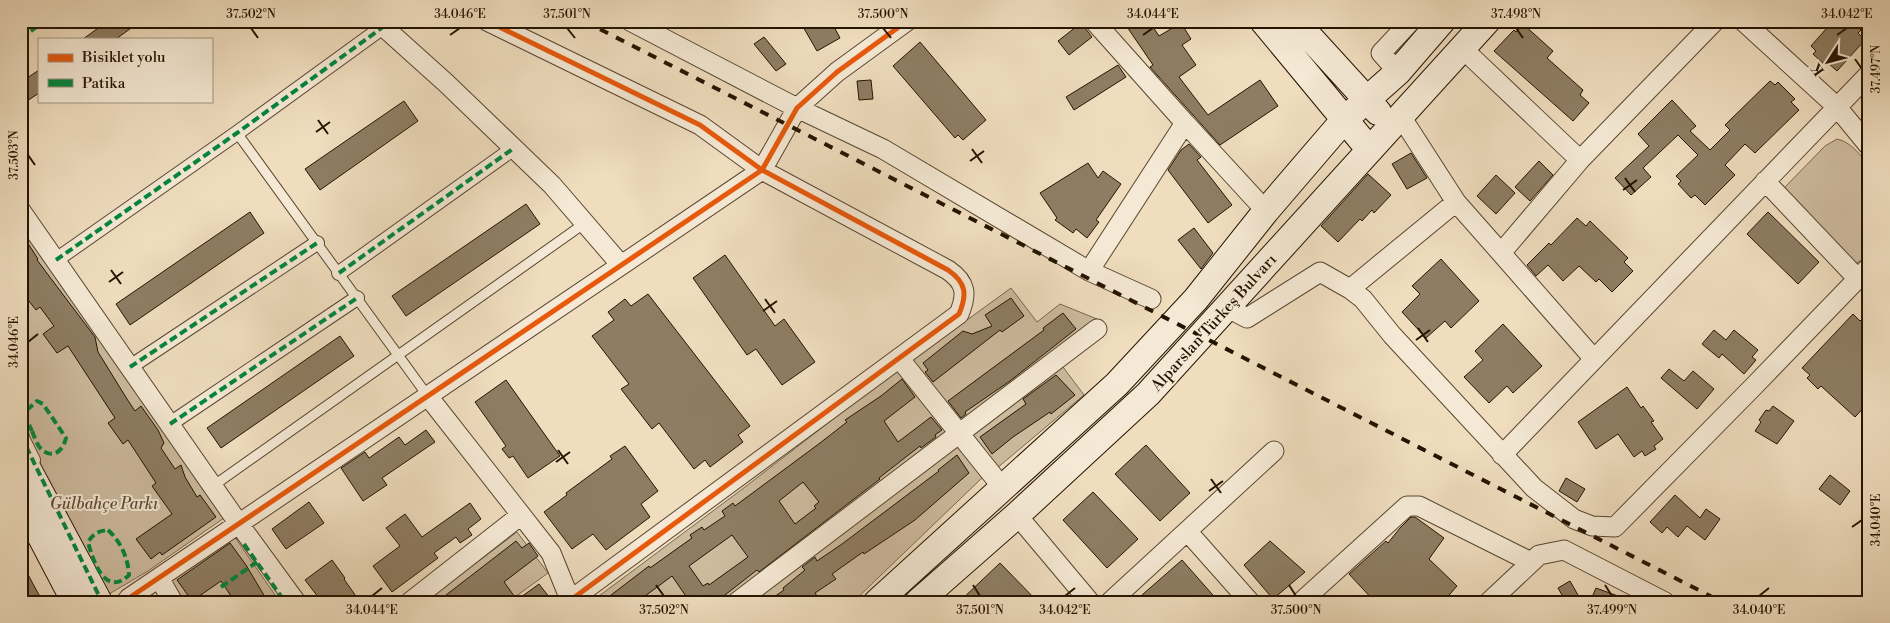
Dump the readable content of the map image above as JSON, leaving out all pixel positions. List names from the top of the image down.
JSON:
{
  "streets": {
    "main road": ["Alparslan Türkeş Bulvarı"]
  },
  "parks": ["Gülbahçe Parkı"],
  "legend": ["Bisiklet yolu", "Patika"],
  "north": "bottom left",
  "coordinates": [
    "37.502°N",
    "34.046°E",
    "37.501°N",
    "37.500°N",
    "34.044°E",
    "37.498°N",
    "34.042°E",
    "37.497°N",
    "37.503°N",
    "34.040°E",
    "37.499°N"
  ]
}
